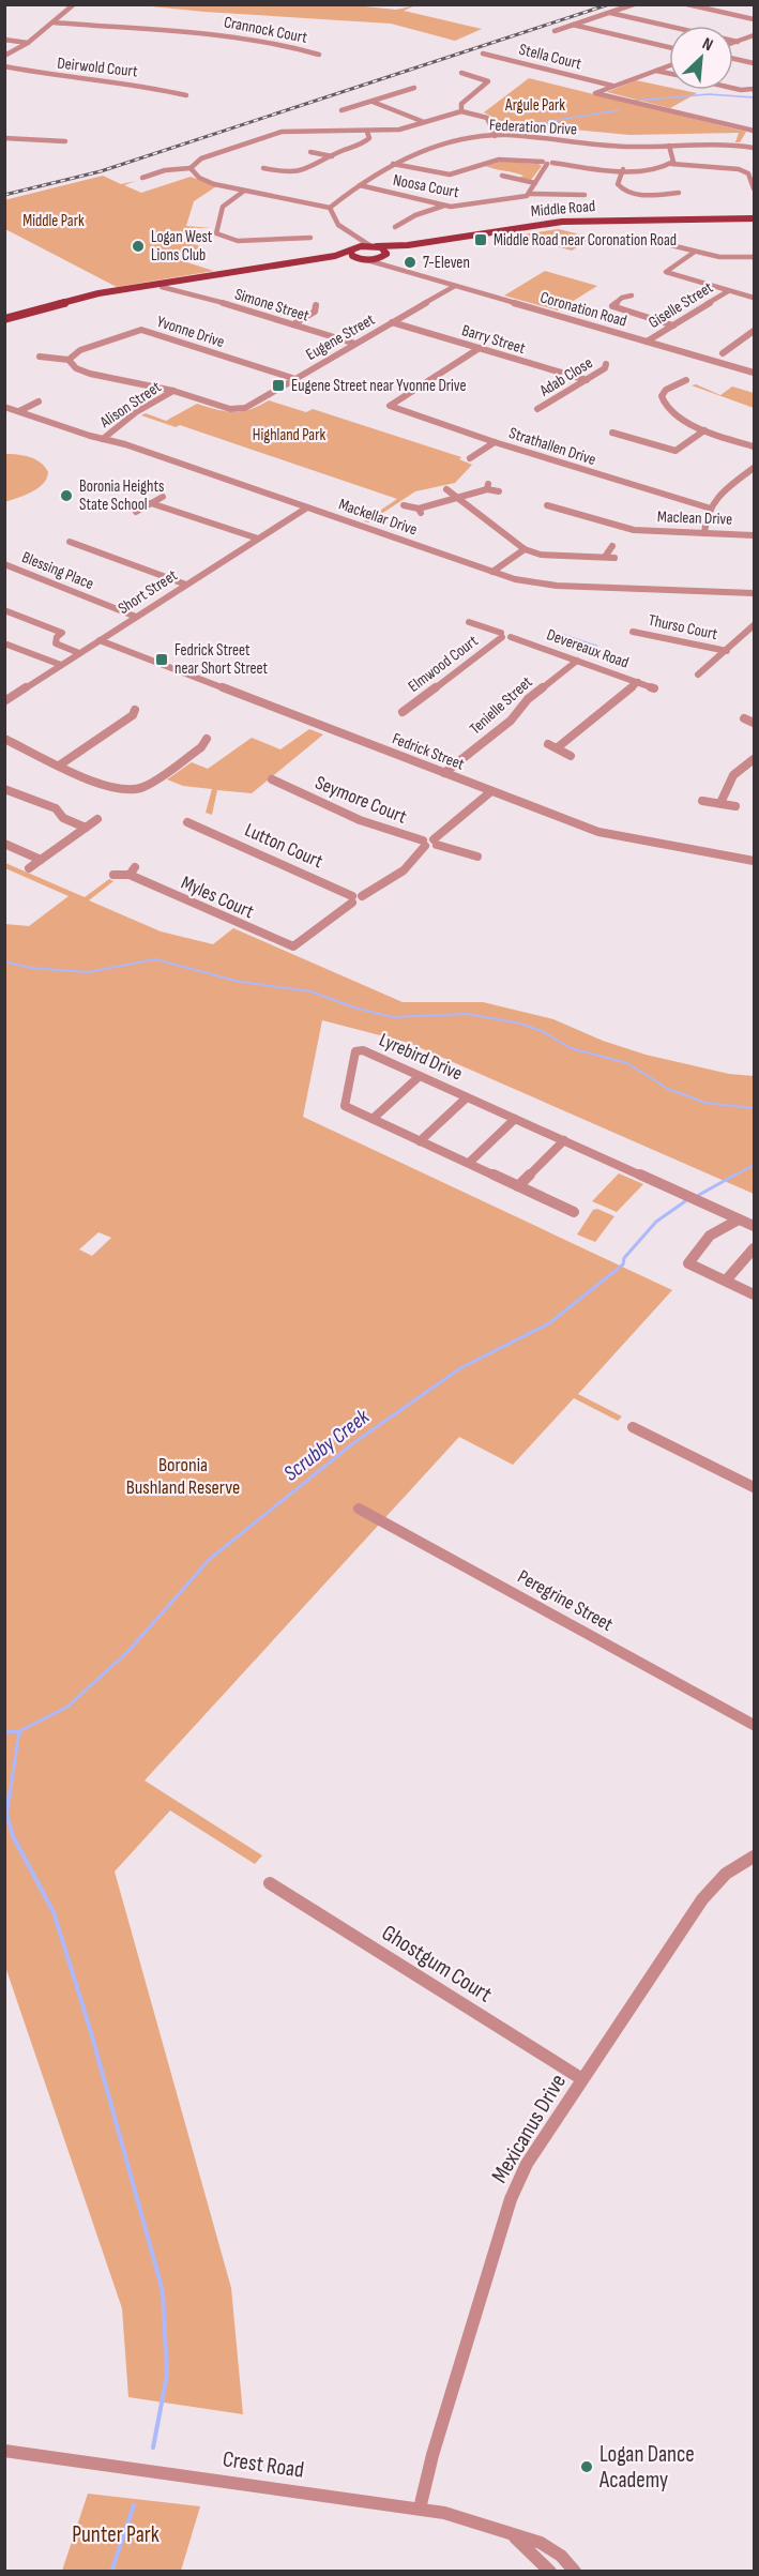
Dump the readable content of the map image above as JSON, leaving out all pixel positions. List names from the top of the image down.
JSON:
{
  "streets": {
    "main road": ["Middle Road"],
    "street": [
      "Crannock Court",
      "Stella Court",
      "Deirwold Court",
      "Federation Drive",
      "Noosa Court",
      "Simone Street",
      "Giselle Street",
      "Coronation Road",
      "Yvonne Drive",
      "Eugene Street",
      "Barry Street",
      "Adab Close",
      "Alison Street",
      "Strathallen Drive",
      "Mackellar Drive",
      "Maclean Drive",
      "Blessing Place",
      "Short Street",
      "Thurso Court",
      "Devereaux Road",
      "Elmwood Court",
      "Tenielle Street",
      "Fedrick Street",
      "Seymore Court",
      "Lutton Court",
      "Myles Court",
      "Lyrebird Drive",
      "Peregrine Street",
      "Ghostgum Court",
      "Mexicanus Drive",
      "Crest Road"
    ]
  },
  "crossings": [
    ["Federation Drive", "Noosa Court"],
    ["Middle Road", "Coronation Road"],
    ["Simone Street", "Eugene Street"],
    ["Giselle Street", "Coronation Road"],
    ["Coronation Road", "Eugene Street"],
    ["Yvonne Drive", "Eugene Street"],
    ["Eugene Street", "Barry Street"],
    ["Eugene Street", "Alison Street"],
    ["Barry Street", "Adab Close"],
    ["Barry Street", "Strathallen Drive"],
    ["Alison Street", "Mackellar Drive"],
    ["Mackellar Drive", "Short Street"],
    ["Blessing Place", "Short Street"],
    ["Short Street", "Fedrick Street"],
    ["Devereaux Road", "Elmwood Court"],
    ["Devereaux Road", "Tenielle Street"],
    ["Tenielle Street", "Fedrick Street"],
    ["Lutton Court", "Myles Court"],
    ["Ghostgum Court", "Mexicanus Drive"],
    ["Mexicanus Drive", "Crest Road"]
  ],
  "water": ["Scrubby Creek"],
  "parks": [
    "Argule Park",
    "Middle Park",
    "Highland Park",
    "Boronia Bushland Reserve",
    "Punter Park"
  ],
  "places": {
    "transit": ["Middle Road near Coronation Road", "Eugene Street near Yvonne Drive", "Fedrick Street near Short Street"],
    "other": [
      "Logan West Lions Club",
      "7-Eleven",
      "Boronia Heights State School",
      "Logan Dance Academy"
    ]
  },
  "north": "top right"
}
